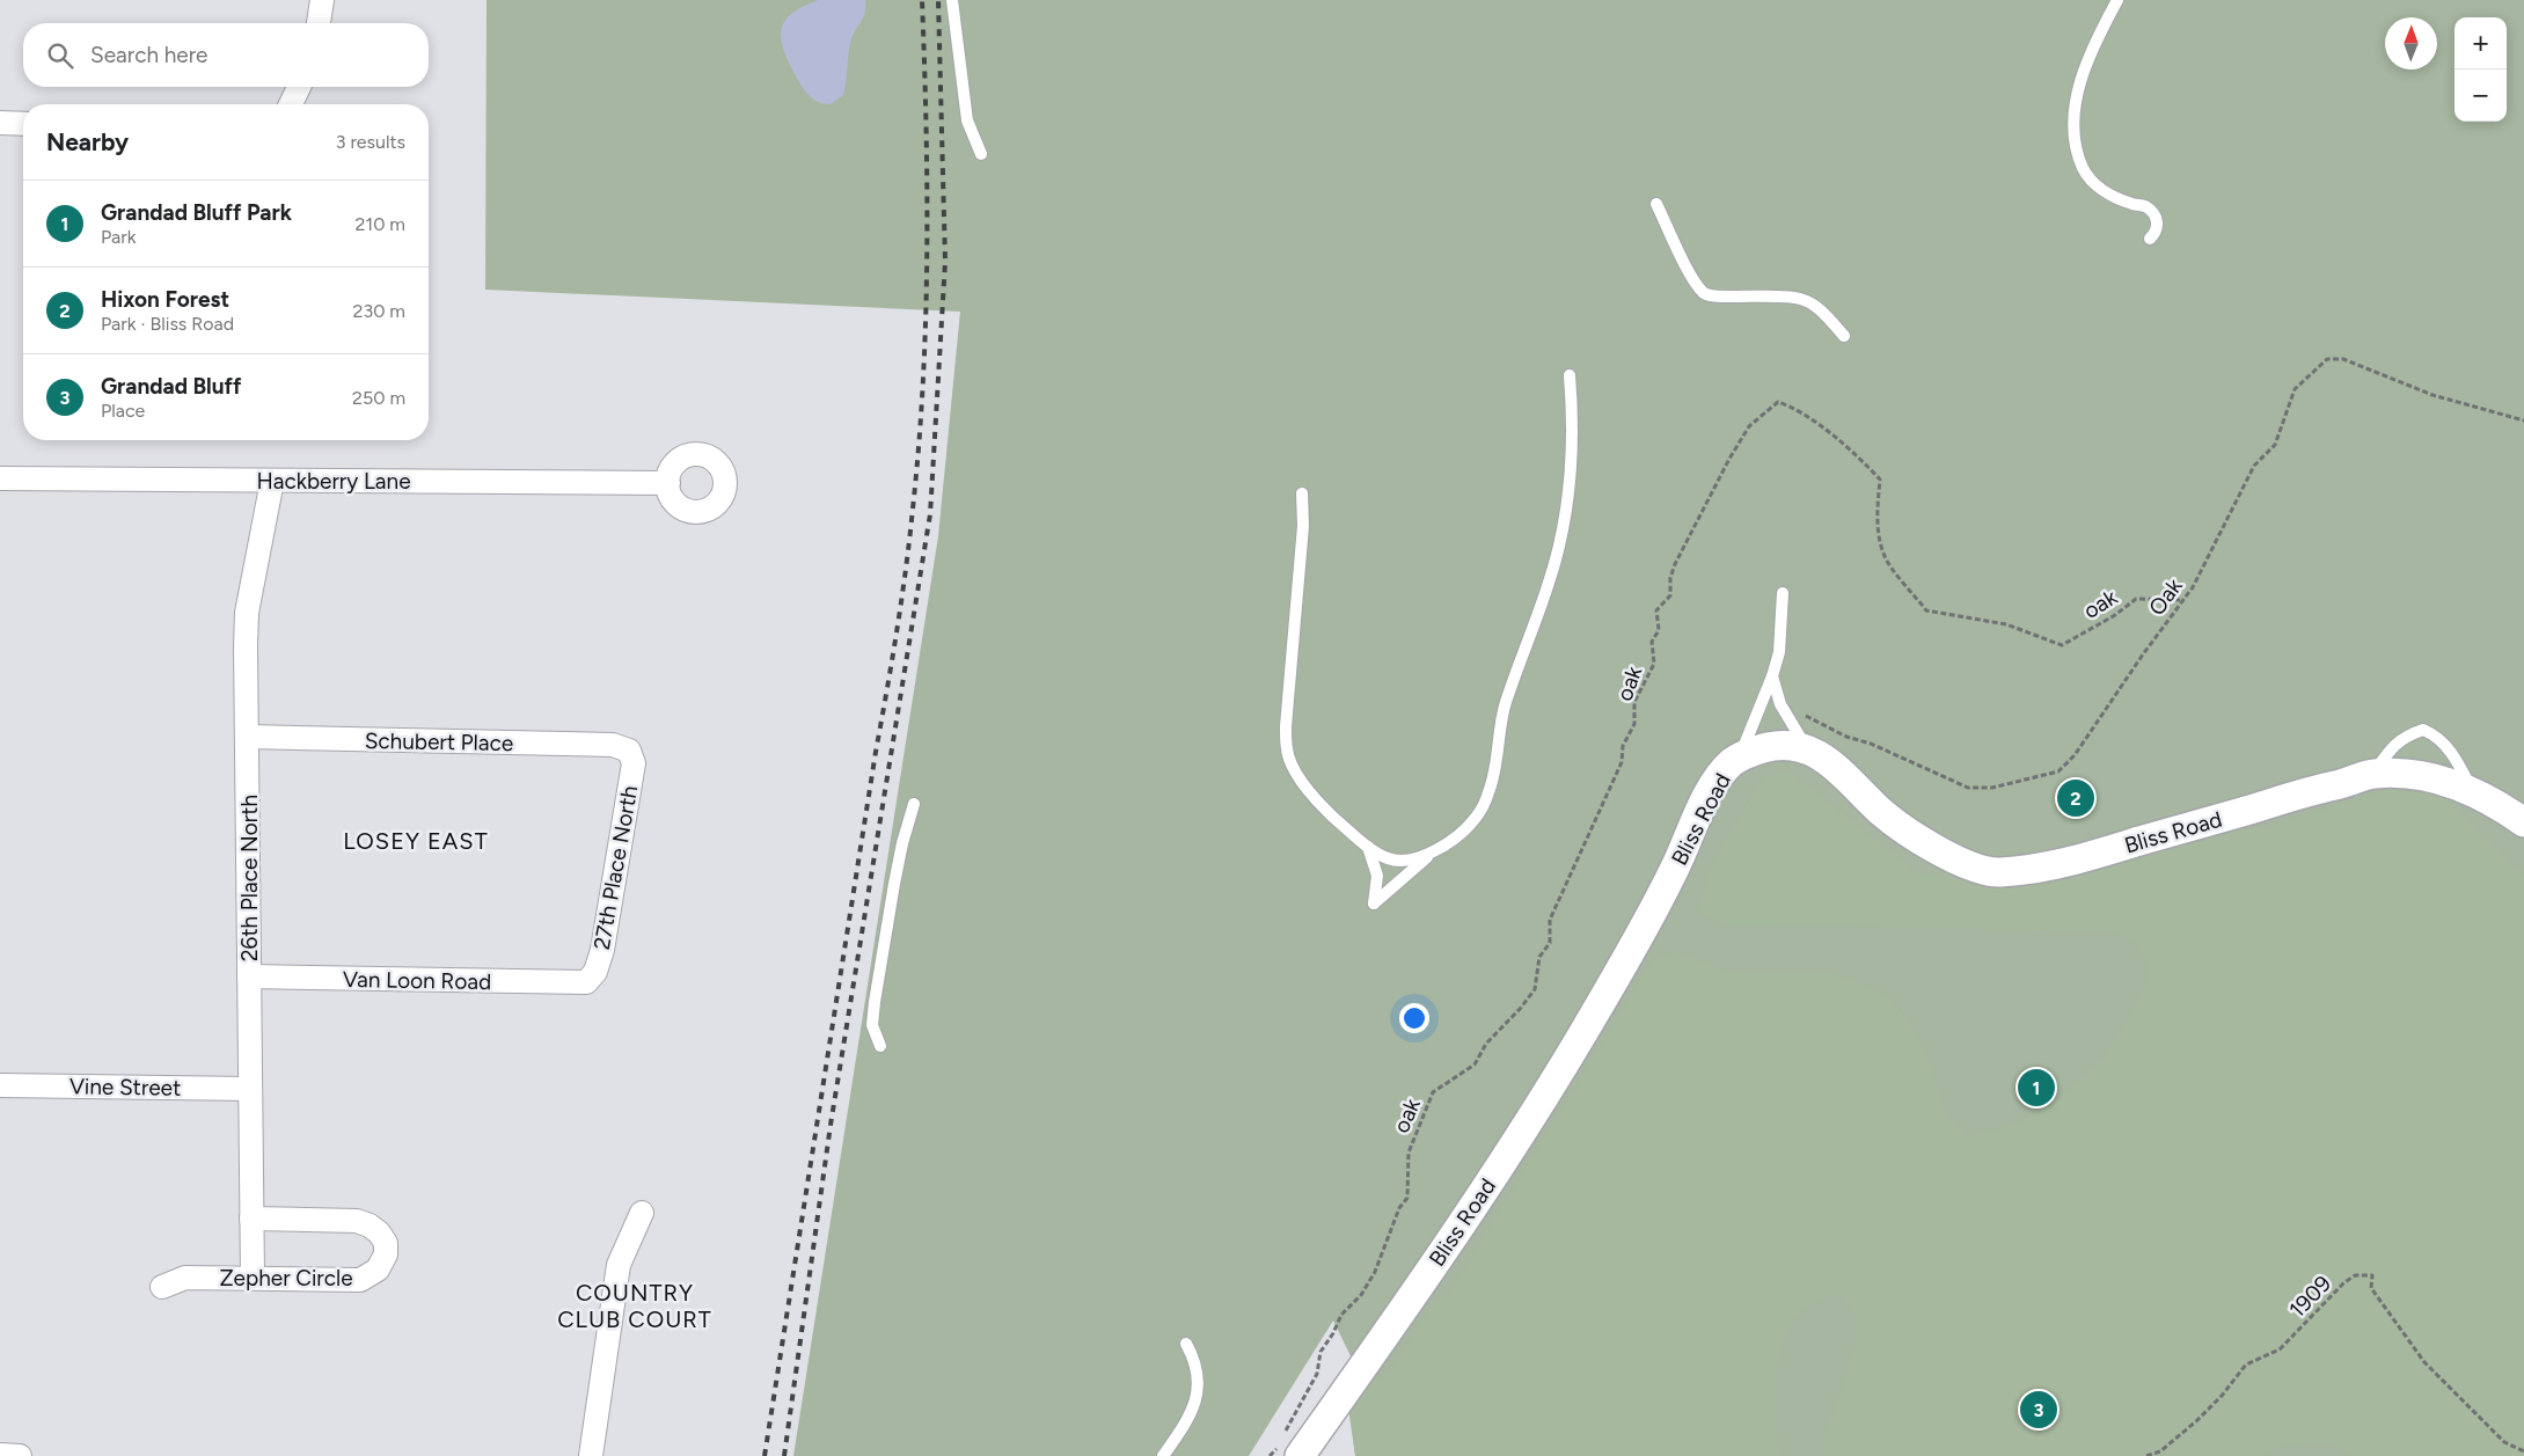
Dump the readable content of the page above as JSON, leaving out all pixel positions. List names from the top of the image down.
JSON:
{
  "streets": {
    "street": [
      "Hackberry Lane",
      "Schubert Place",
      "Bliss Road",
      "27th Place North",
      "26th Place North",
      "Van Loon Road",
      "Vine Street",
      "Zepher Circle"
    ],
    "path": ["Oak", "oak", "1909"]
  },
  "crossings": [
    ["Hackberry Lane", "26th Place North"],
    ["Oak", "oak"],
    ["oak", "Bliss Road"],
    ["Schubert Place", "27th Place North"],
    ["Schubert Place", "26th Place North"],
    ["27th Place North", "Van Loon Road"],
    ["26th Place North", "Van Loon Road"],
    ["26th Place North", "Vine Street"],
    ["26th Place North", "Zepher Circle"]
  ],
  "districts": ["LOSEY EAST", "COUNTRY CLUB COURT"],
  "north": "top",
  "page": {
    "map_buttons": ["+", "−"],
    "search": "Search here",
    "heading": ["Nearby", "3 results"],
    "list": [
      {
        "mark": "1",
        "name": "Grandad Bluff Park",
        "note": "Park",
        "value": "210 m"
      },
      {
        "mark": "2",
        "name": "Hixon Forest",
        "note": "Park · Bliss Road",
        "value": "230 m"
      },
      {
        "mark": "3",
        "name": "Grandad Bluff",
        "note": "Place",
        "value": "250 m"
      }
    ],
    "pins": ["2", "1", "3"]
  }
}
